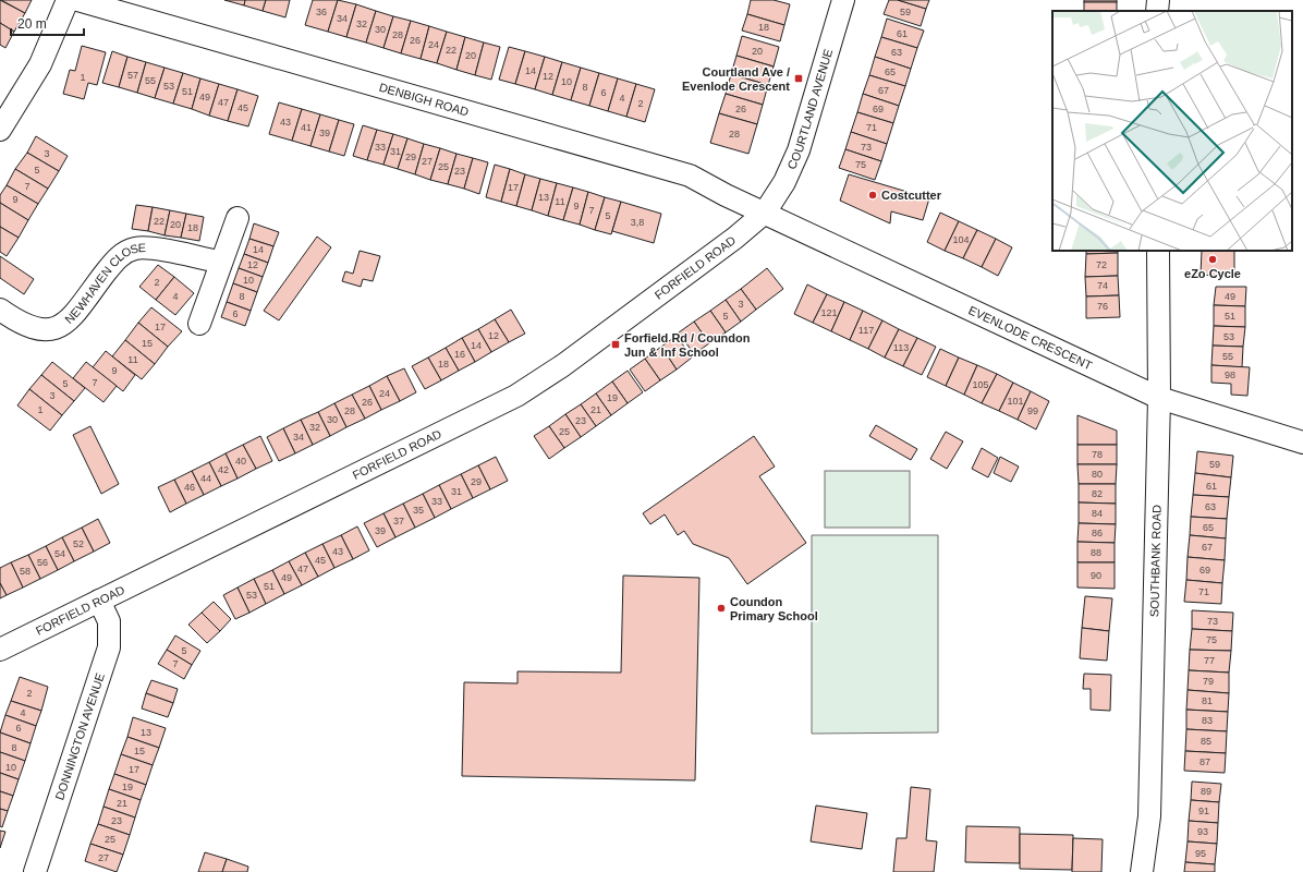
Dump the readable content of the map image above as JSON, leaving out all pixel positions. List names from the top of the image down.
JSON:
{
  "streets": {
    "street": [
      "DENBIGH ROAD",
      "COURTLAND AVENUE",
      "FORFIELD ROAD",
      "NEWHAVEN CLOSE",
      "EVENLODE CRESCENT",
      "SOUTHBANK ROAD",
      "DONNINGTON AVENUE"
    ]
  },
  "crossings": [
    ["DENBIGH ROAD", "COURTLAND AVENUE"],
    ["DENBIGH ROAD", "FORFIELD ROAD"],
    ["DENBIGH ROAD", "EVENLODE CRESCENT"],
    ["COURTLAND AVENUE", "FORFIELD ROAD"],
    ["COURTLAND AVENUE", "EVENLODE CRESCENT"],
    ["FORFIELD ROAD", "EVENLODE CRESCENT"],
    ["FORFIELD ROAD", "DONNINGTON AVENUE"],
    ["EVENLODE CRESCENT", "SOUTHBANK ROAD"]
  ],
  "places": {
    "transit": ["Courtland Ave / Evenlode Crescent", "Forfield Rd / Coundon Jun & Inf School"],
    "other": ["Costcutter", "eZo Cycle", "Coundon Primary School"]
  },
  "house_numbers": [
    "36",
    "59",
    "34",
    "32",
    "18",
    "30",
    "61",
    "28",
    "26",
    "24",
    "22",
    "20",
    "63",
    "20",
    "14",
    "65",
    "57",
    "12",
    "1",
    "55",
    "10",
    "53",
    "8",
    "67",
    "51",
    "6",
    "49",
    "4",
    "47",
    "2",
    "45",
    "26",
    "69",
    "43",
    "41",
    "71",
    "39",
    "28",
    "33",
    "73",
    "31",
    "3",
    "29",
    "27",
    "75",
    "25",
    "5",
    "23",
    "7",
    "17",
    "13",
    "9",
    "11",
    "9",
    "7",
    "5",
    "22",
    "3,8",
    "20",
    "18",
    "104",
    "14",
    "12",
    "72",
    "10",
    "2",
    "74",
    "4",
    "8",
    "49",
    "3",
    "76",
    "121",
    "6",
    "5",
    "51",
    "17",
    "117",
    "12",
    "53",
    "15",
    "14",
    "113",
    "16",
    "55",
    "11",
    "18",
    "9",
    "98",
    "7",
    "5",
    "105",
    "24",
    "3",
    "19",
    "101",
    "26",
    "1",
    "21",
    "28",
    "99",
    "30",
    "23",
    "32",
    "25",
    "34",
    "78",
    "40",
    "59",
    "42",
    "80",
    "44",
    "29",
    "61",
    "46",
    "31",
    "82",
    "33",
    "63",
    "35",
    "84",
    "37",
    "65",
    "39",
    "86",
    "52",
    "67",
    "43",
    "88",
    "54",
    "45",
    "56",
    "47",
    "69",
    "58",
    "90",
    "49",
    "51",
    "71",
    "53",
    "73",
    "75",
    "5",
    "77",
    "7",
    "79",
    "2",
    "81",
    "4",
    "83",
    "6",
    "13",
    "85",
    "8",
    "15",
    "87",
    "10",
    "17",
    "19",
    "89",
    "21",
    "91",
    "23",
    "93",
    "25",
    "95",
    "27"
  ],
  "scale_bar": "20 m"
}
